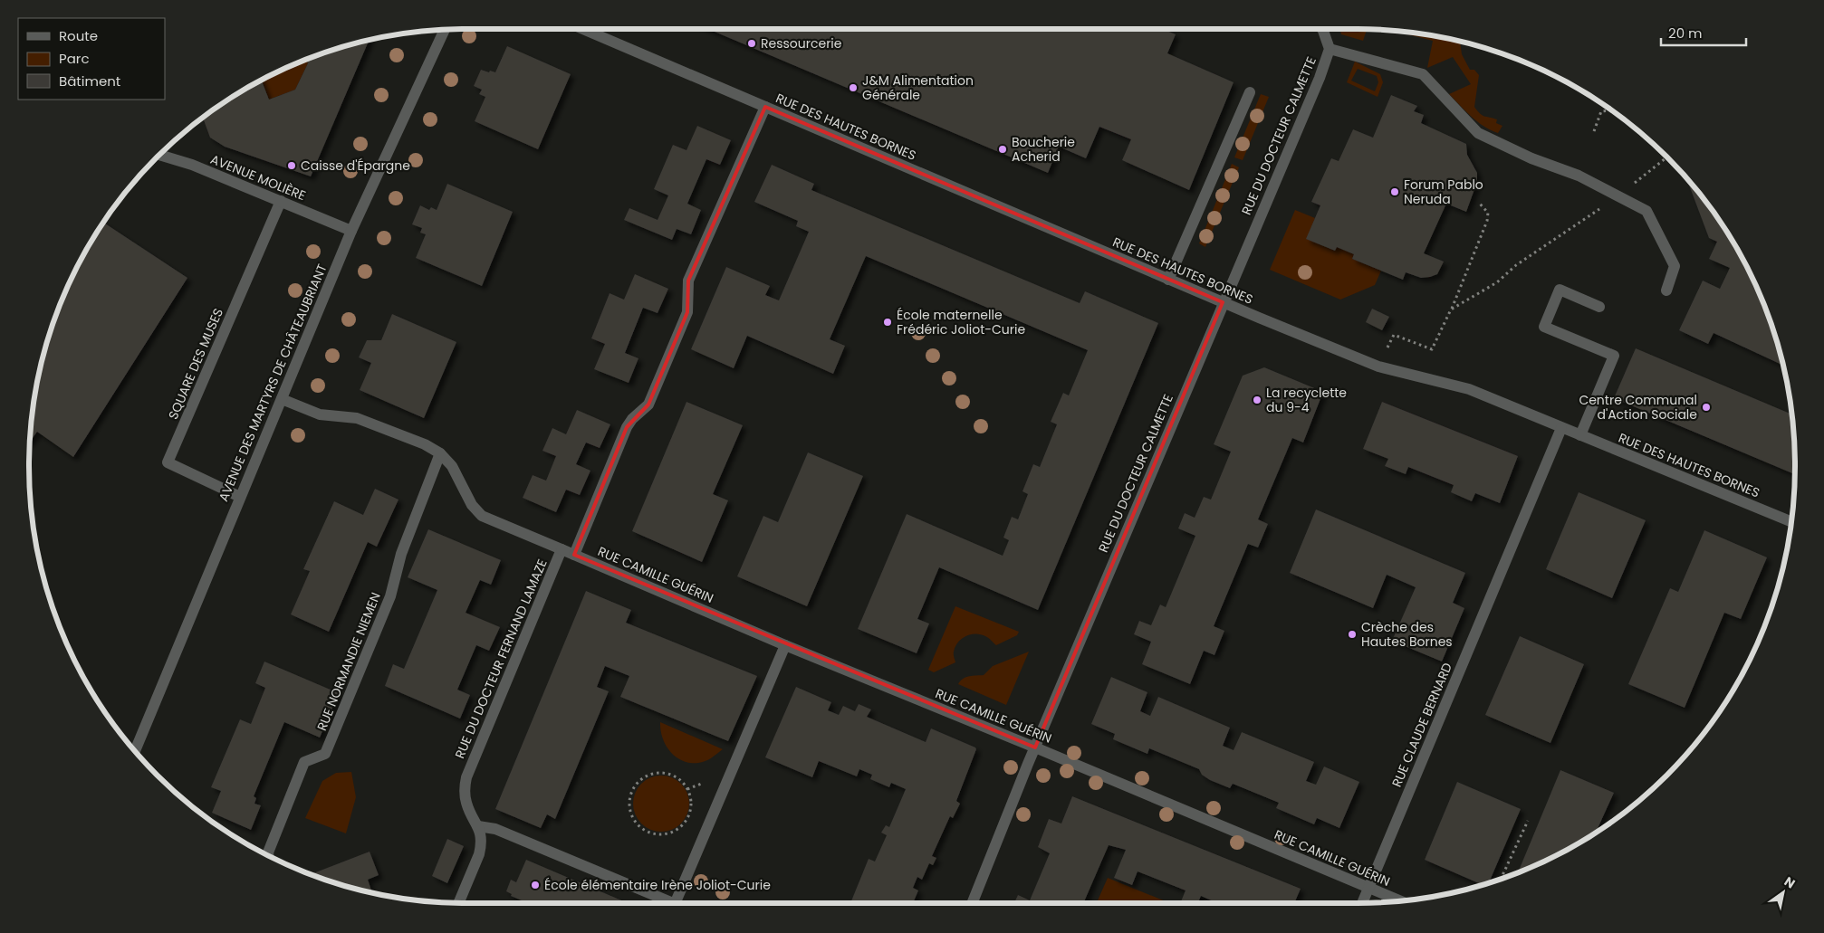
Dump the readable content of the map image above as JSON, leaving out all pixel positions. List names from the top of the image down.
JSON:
{
  "streets": {
    "street": [
      "RUE DES HAUTES BORNES",
      "RUE DU DOCTEUR CALMETTE",
      "AVENUE MOLIÈRE",
      "SQUARE DES MUSES",
      "AVENUE DES MARTYRS DE CHÂTEAUBRIANT",
      "RUE CAMILLE GUÉRIN",
      "RUE DU DOCTEUR FERNAND LAMAZE",
      "RUE NORMANDIE NIEMEN",
      "RUE CLAUDE BERNARD"
    ]
  },
  "crossings": [
    ["RUE DES HAUTES BORNES", "RUE DU DOCTEUR CALMETTE"],
    ["RUE DES HAUTES BORNES", "RUE CLAUDE BERNARD"],
    ["RUE DU DOCTEUR CALMETTE", "RUE CAMILLE GUÉRIN"],
    ["AVENUE MOLIÈRE", "SQUARE DES MUSES"],
    ["AVENUE MOLIÈRE", "AVENUE DES MARTYRS DE CHÂTEAUBRIANT"],
    ["SQUARE DES MUSES", "AVENUE DES MARTYRS DE CHÂTEAUBRIANT"],
    ["AVENUE DES MARTYRS DE CHÂTEAUBRIANT", "RUE DU DOCTEUR FERNAND LAMAZE"],
    ["RUE CAMILLE GUÉRIN", "RUE DU DOCTEUR FERNAND LAMAZE"],
    ["RUE CAMILLE GUÉRIN", "RUE CLAUDE BERNARD"],
    ["RUE DU DOCTEUR FERNAND LAMAZE", "RUE NORMANDIE NIEMEN"]
  ],
  "places": [
    "Ressourcerie",
    "J&M Alimentation Générale",
    "Boucherie Acherid",
    "Caisse d'Épargne",
    "Forum Pablo Neruda",
    "École maternelle Frédéric Joliot-Curie",
    "La recyclette du 9-4",
    "Centre Communal d'Action Sociale",
    "Crèche des Hautes Bornes",
    "École élémentaire Irène Joliot-Curie"
  ],
  "legend": ["Route", "Parc", "Bâtiment"],
  "scale_bar": "20 m",
  "north": "top right"
}
